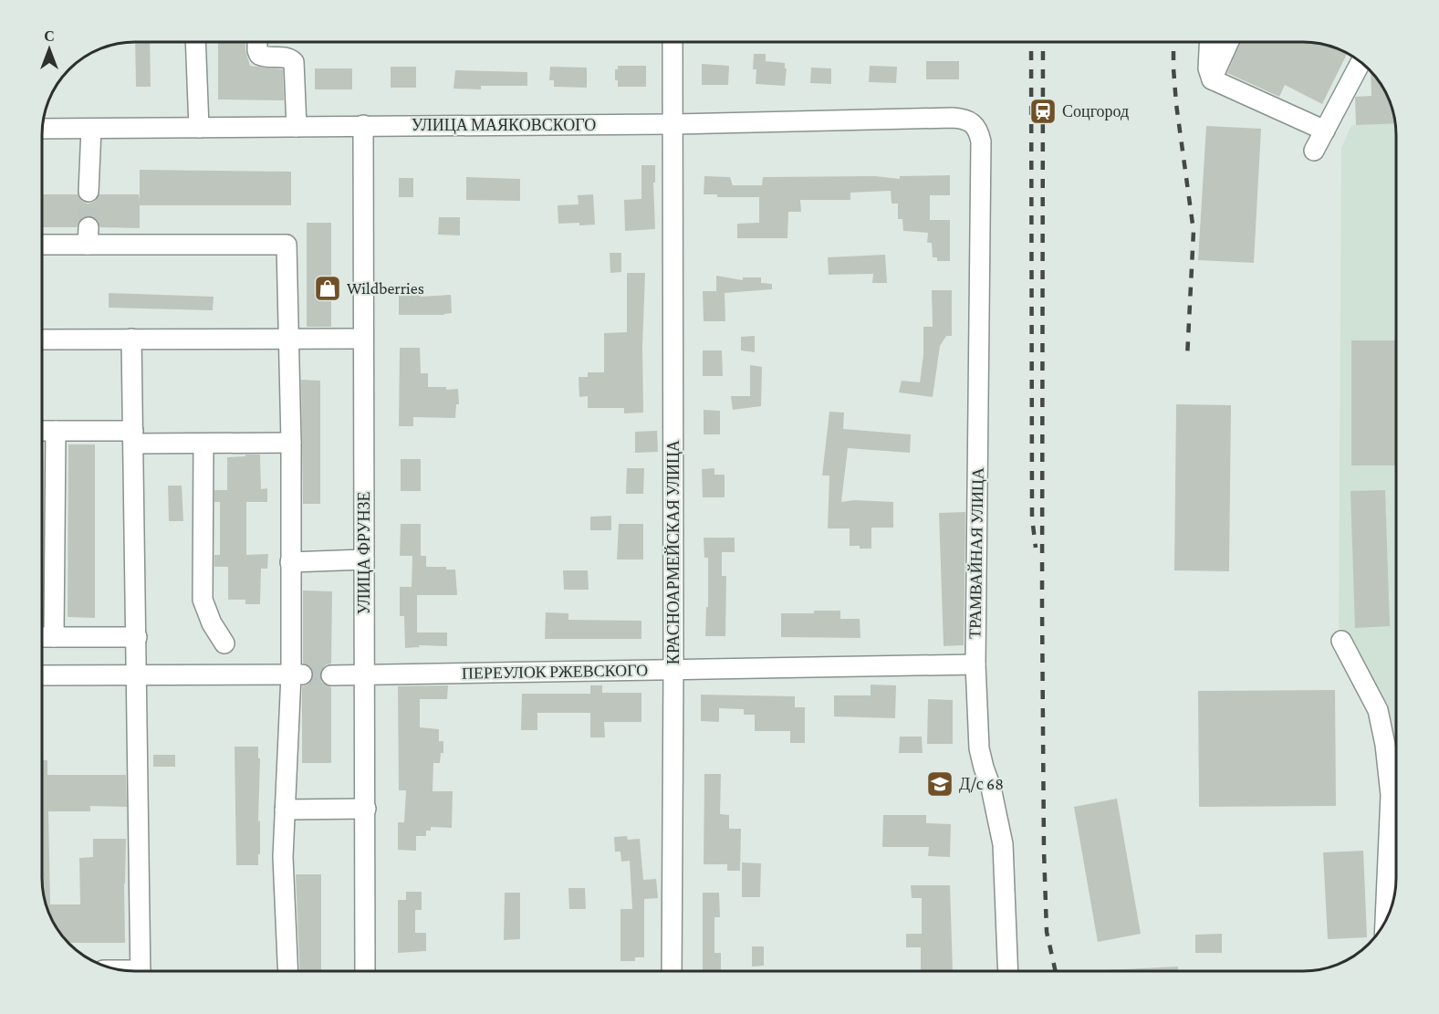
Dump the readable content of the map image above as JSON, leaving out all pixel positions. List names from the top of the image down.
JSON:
{
  "streets": {
    "street": [
      "УЛИЦА МАЯКОВСКОГО",
      "КРАСНОАРМЕЙСКАЯ УЛИЦА",
      "УЛИЦА ФРУНЗЕ",
      "ТРАМВАЙНАЯ УЛИЦА",
      "ПЕРЕУЛОК РЖЕВСКОГО"
    ]
  },
  "crossings": [
    ["УЛИЦА МАЯКОВСКОГО", "КРАСНОАРМЕЙСКАЯ УЛИЦА"],
    ["УЛИЦА МАЯКОВСКОГО", "УЛИЦА ФРУНЗЕ"],
    ["УЛИЦА МАЯКОВСКОГО", "ТРАМВАЙНАЯ УЛИЦА"],
    ["КРАСНОАРМЕЙСКАЯ УЛИЦА", "ПЕРЕУЛОК РЖЕВСКОГО"],
    ["УЛИЦА ФРУНЗЕ", "ПЕРЕУЛОК РЖЕВСКОГО"],
    ["ТРАМВАЙНАЯ УЛИЦА", "ПЕРЕУЛОК РЖЕВСКОГО"]
  ],
  "places": {
    "station": ["Соцгород"],
    "shop": ["Wildberries"],
    "school or university": ["Д/с 68"]
  },
  "north": "top"
}
